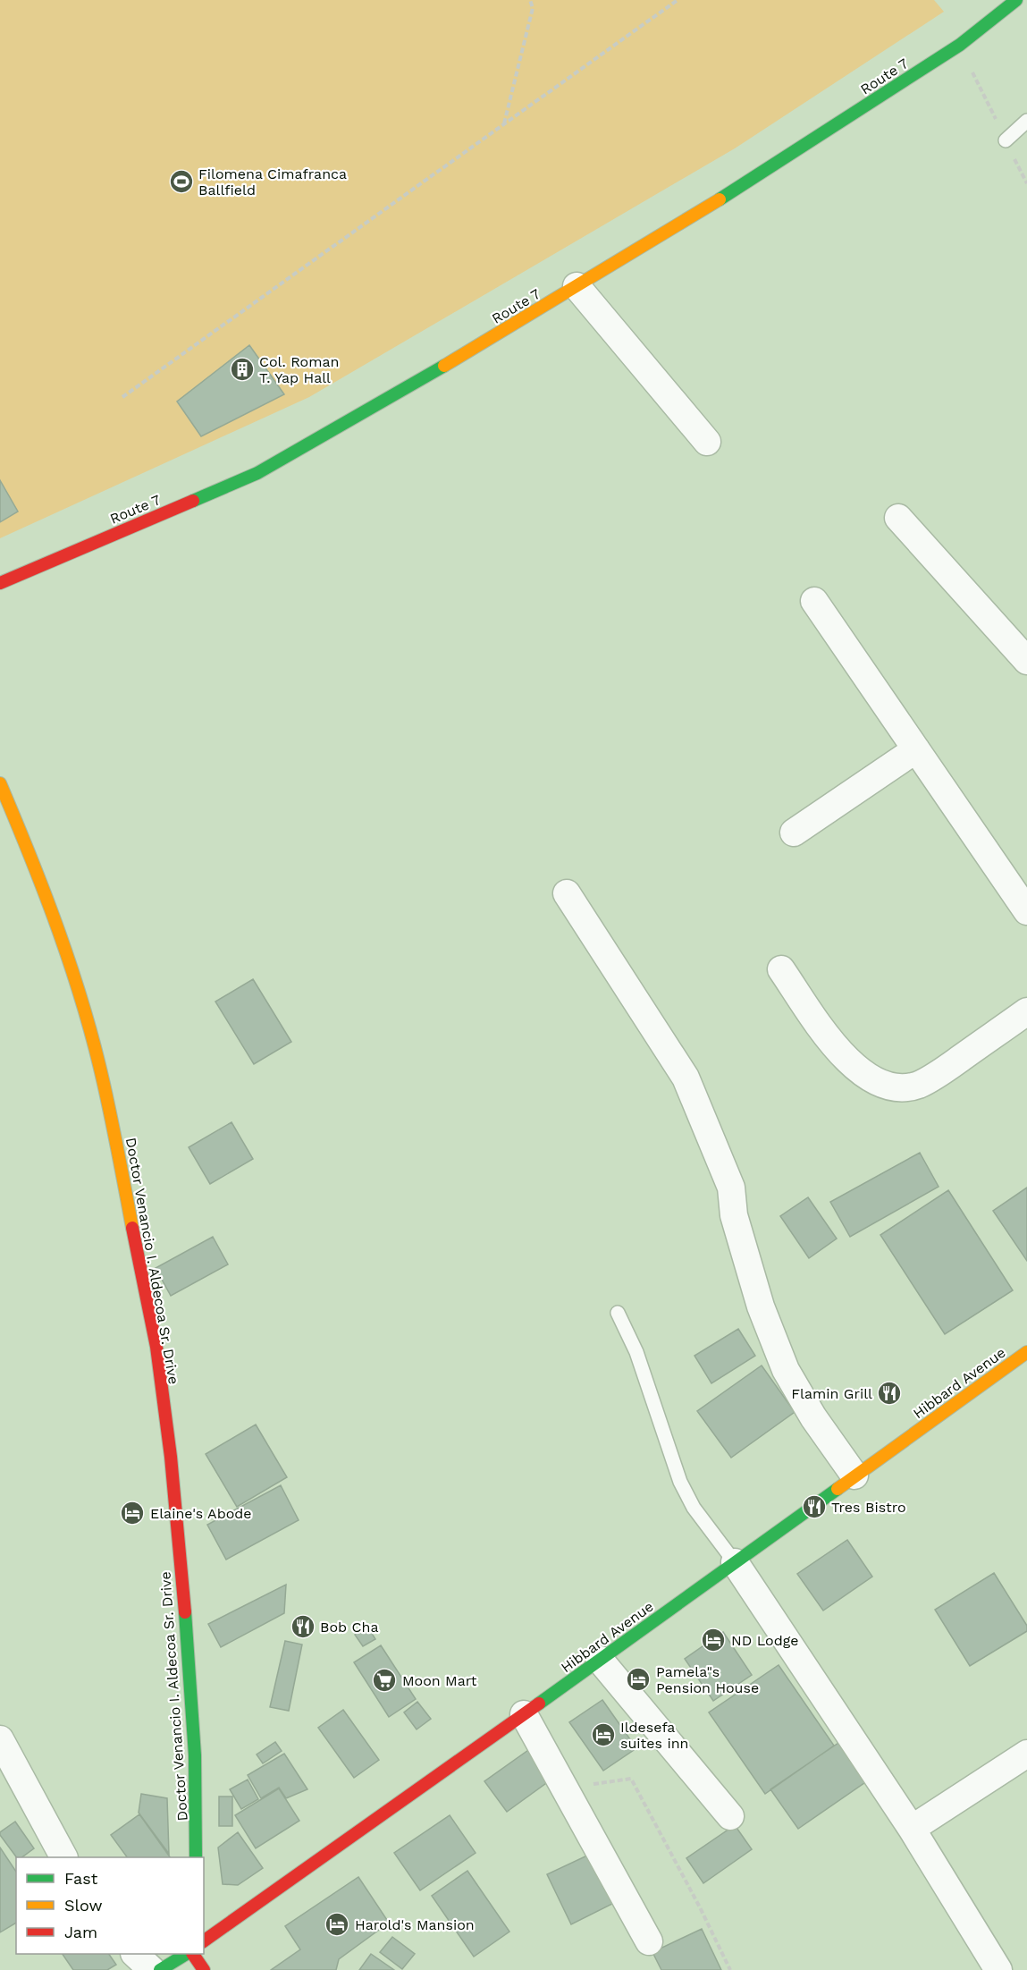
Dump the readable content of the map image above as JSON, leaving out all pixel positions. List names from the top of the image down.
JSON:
{
  "streets": {
    "main road": ["Route 7", "Doctor Venancio I. Aldecoa Sr. Drive", "Hibbard Avenue"]
  },
  "places": {
    "sports": ["Filomena Cimafranca Ballfield"],
    "building": ["Col. Roman T. Yap Hall"],
    "restaurant": ["Flamin Grill", "Tres Bistro", "Bob Cha"],
    "hotel": [
      "Elaine's Abode",
      "ND Lodge",
      "Pamela\"s Pension House",
      "Ildesefa suites inn",
      "Harold's Mansion"
    ],
    "supermarket": ["Moon Mart"]
  },
  "legend": ["Fast", "Slow", "Jam"]
}
